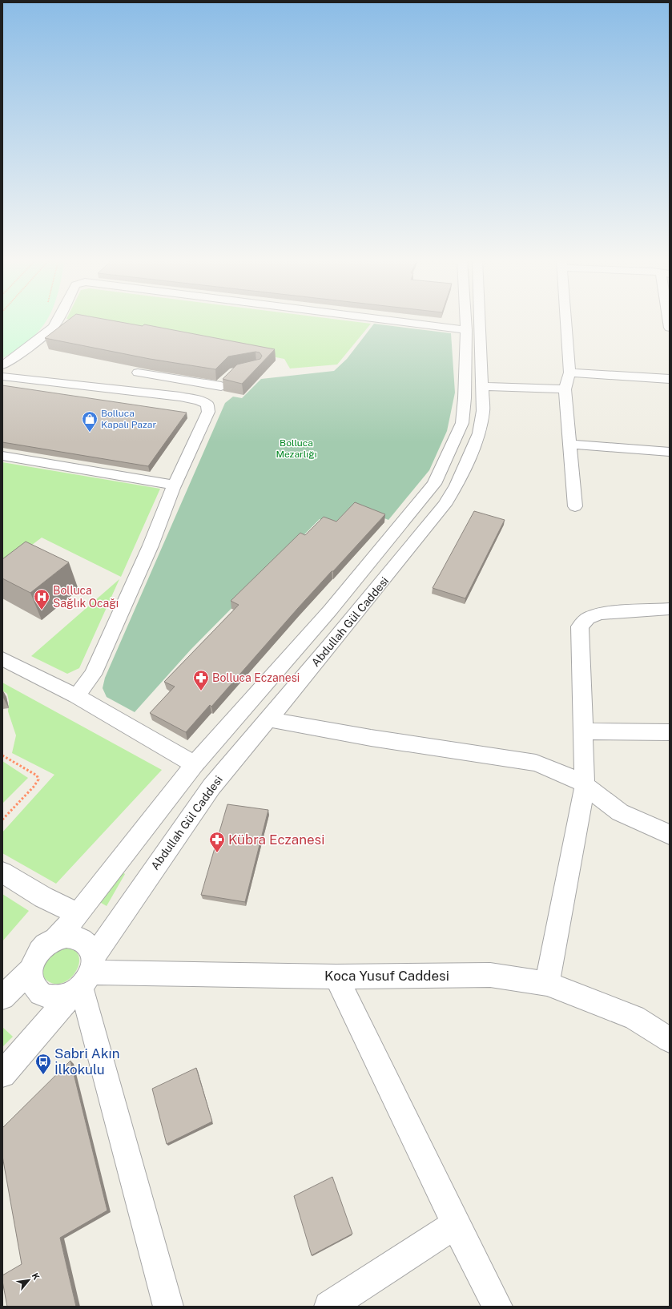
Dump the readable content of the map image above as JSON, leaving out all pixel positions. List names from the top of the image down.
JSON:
{
  "streets": {
    "street": ["Abdullah Gül Caddesi", "Koca Yusuf Caddesi"]
  },
  "crossings": [
    ["Abdullah Gül Caddesi", "Koca Yusuf Caddesi"]
  ],
  "parks": ["Bolluca Mezarlığı"],
  "places": {
    "shop": ["Bolluca Kapalı Pazar"],
    "hospital": ["Bolluca Sağlık Ocağı"],
    "pharmacy": ["Bolluca Eczanesi", "Kübra Eczanesi"],
    "bus stop": ["Sabri Akın İlkokulu"]
  },
  "north": "top right"
}
